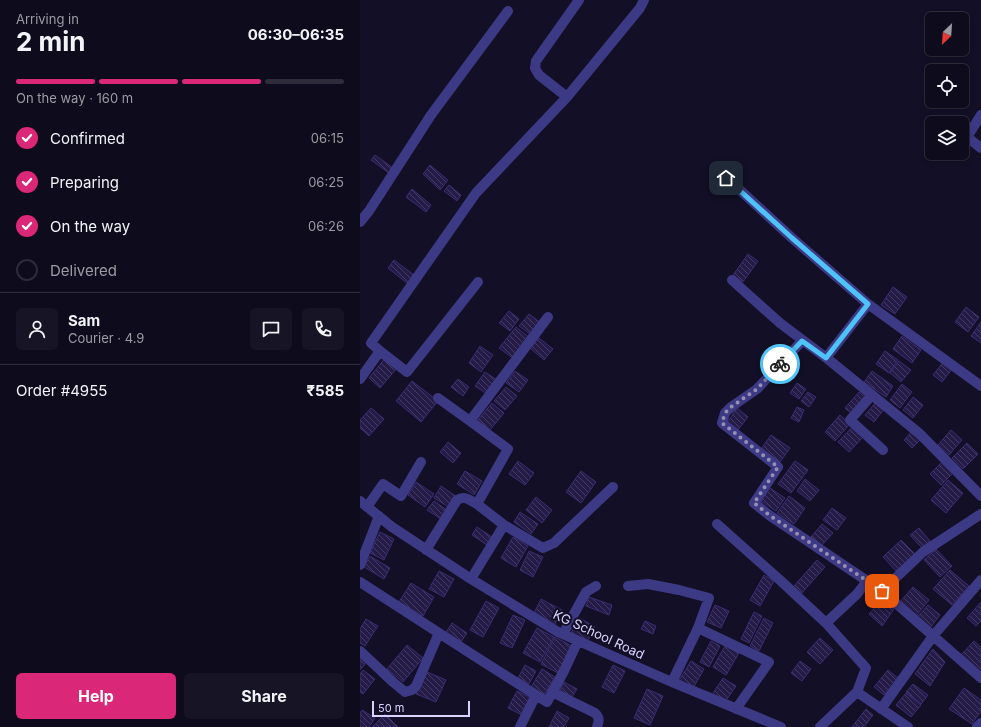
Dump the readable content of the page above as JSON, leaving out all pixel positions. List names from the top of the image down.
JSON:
{
  "streets": {
    "street": ["KG School Road"]
  },
  "scale_bar": "50 m",
  "north": "bottom left",
  "page": {
    "heading": ["2 min", "Arriving in", "06:30–06:35"],
    "panel": [
      "Sam",
      "Courier · 4.9",
      "Order #4955",
      "₹585"
    ],
    "bar": "On the way · 160 m",
    "list": [
      ["Confirmed", "06:15"],
      ["Preparing", "06:25"],
      ["On the way", "06:26"],
      "Delivered"
    ],
    "buttons": ["Help", "Share"],
    "scale": "50 m"
  }
}
